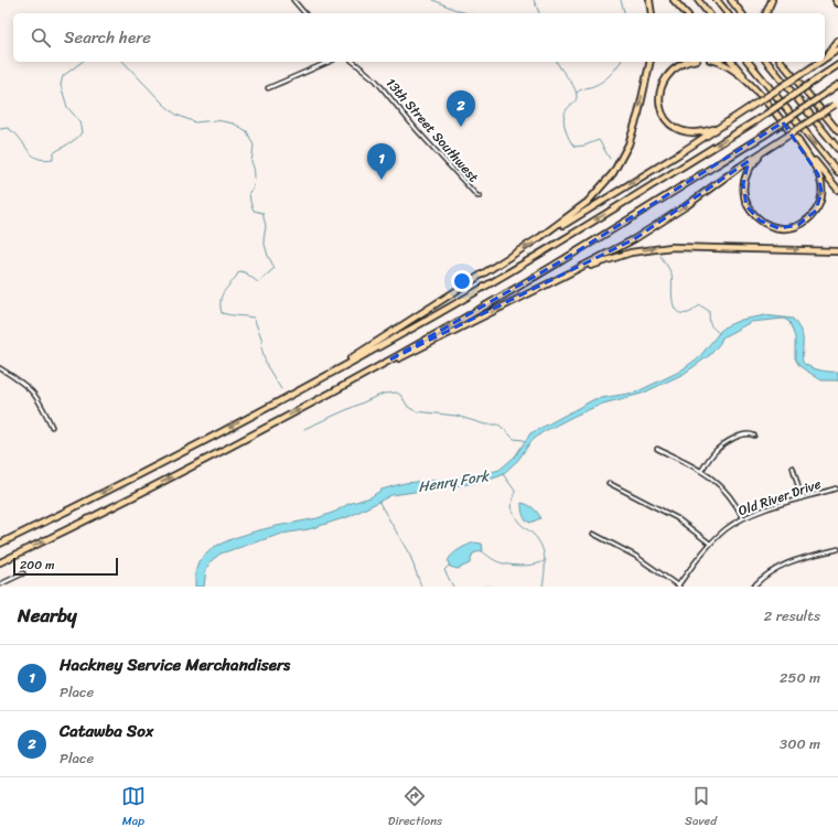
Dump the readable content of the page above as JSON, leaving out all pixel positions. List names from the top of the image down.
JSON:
{
  "streets": {
    "street": ["13th Street Southwest", "Old River Drive"]
  },
  "water": ["Henry Fork"],
  "scale_bar": "200 m",
  "page": {
    "search": "Search here",
    "pins": ["2", "1"],
    "scale": "200 m",
    "heading": ["Nearby", "2 results"],
    "list": [
      {
        "mark": "1",
        "name": "Hackney Service Merchandisers",
        "note": "Place",
        "value": "250 m"
      },
      {
        "mark": "2",
        "name": "Catawba Sox",
        "note": "Place",
        "value": "300 m"
      }
    ],
    "nav": ["Map", "Directions", "Saved"]
  }
}
